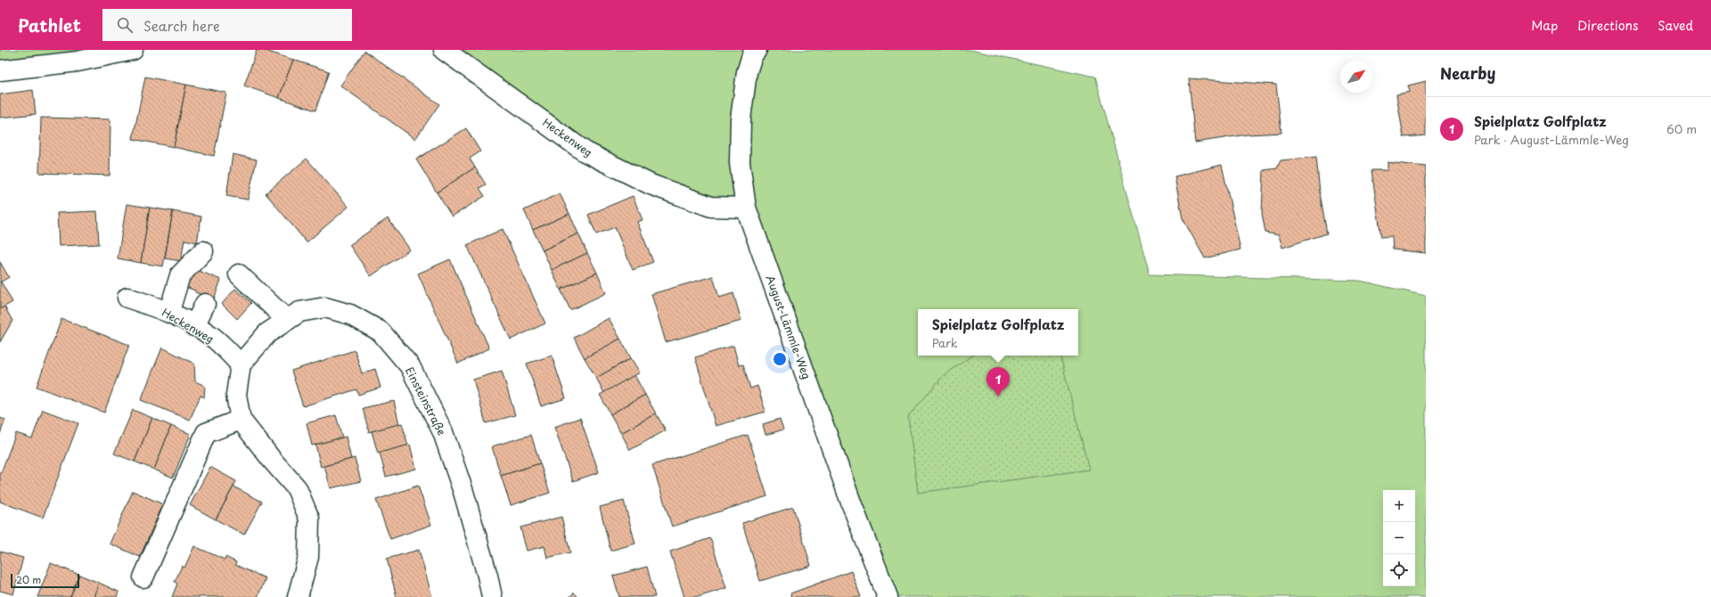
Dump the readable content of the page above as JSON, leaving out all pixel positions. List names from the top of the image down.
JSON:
{
  "streets": {
    "street": ["Heckenweg", "August-Lämmle-Weg", "Einsteinstraße"]
  },
  "crossings": [
    ["Heckenweg", "August-Lämmle-Weg"],
    ["Heckenweg", "Einsteinstraße"]
  ],
  "scale_bar": "20 m",
  "north": "top right",
  "page": {
    "header": "Pathlet",
    "search": "Search here",
    "nav": ["Map", "Directions", "Saved"],
    "heading": "Nearby",
    "list": [
      {
        "mark": "1",
        "name": "Spielplatz Golfplatz",
        "note": "Park · August-Lämmle-Weg",
        "value": "60 m"
      }
    ],
    "popup": ["Spielplatz Golfplatz", "Park"],
    "pins": "1",
    "map_buttons": ["+", "−"],
    "scale": "20 m"
  }
}
